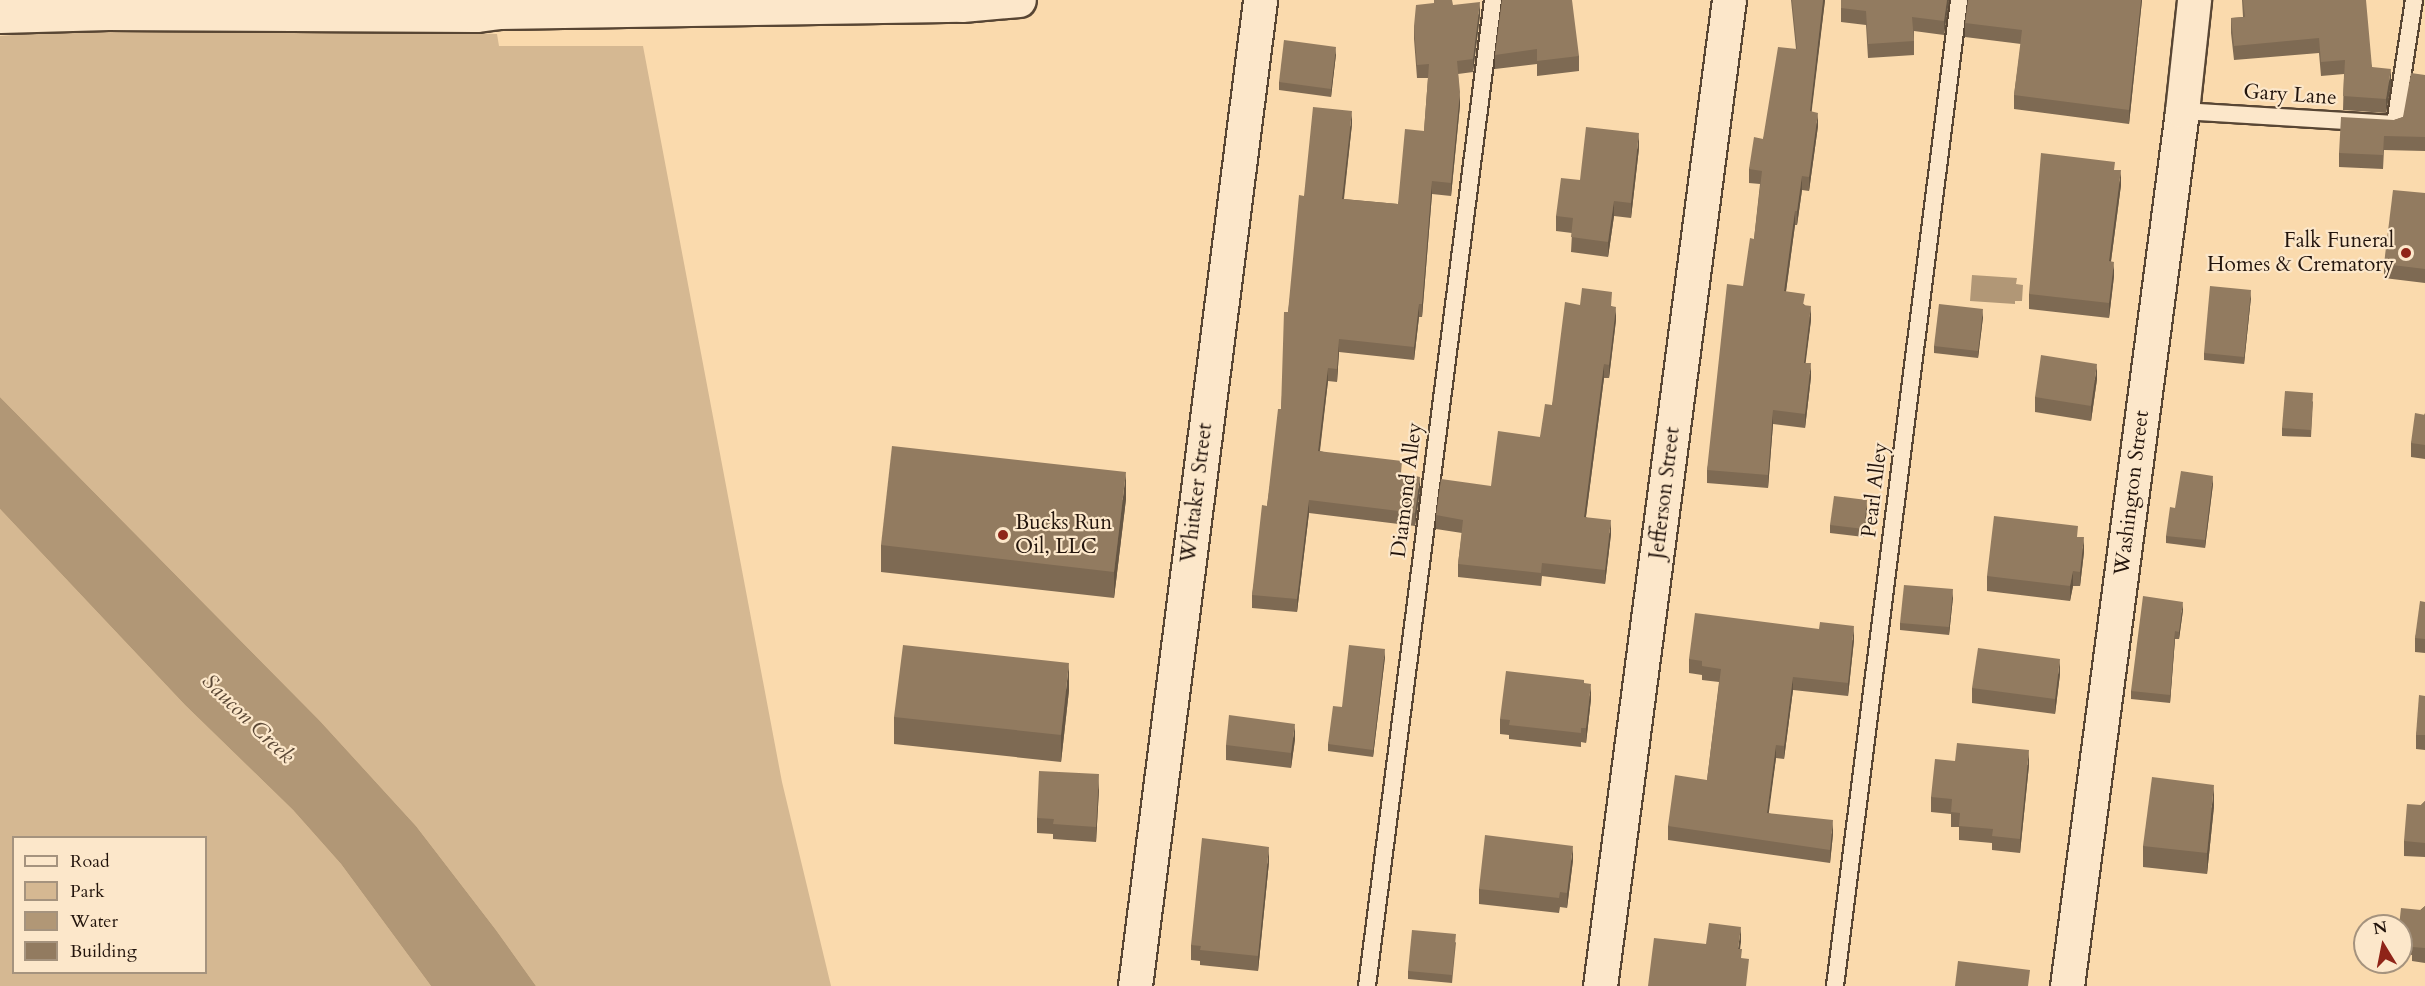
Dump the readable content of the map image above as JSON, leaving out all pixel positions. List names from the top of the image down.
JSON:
{
  "streets": {
    "street": ["Whitaker Street", "Jefferson Street", "Washington Street"],
    "lane": ["Gary Lane", "Diamond Alley", "Pearl Alley"]
  },
  "crossings": [
    ["Gary Lane", "Washington Street"]
  ],
  "water": ["Saucon Creek"],
  "places": ["Falk Funeral Homes & Crematory", "Bucks Run Oil, LLC"],
  "legend": [
    "Road",
    "Park",
    "Water",
    "Building"
  ],
  "north": "top"
}
